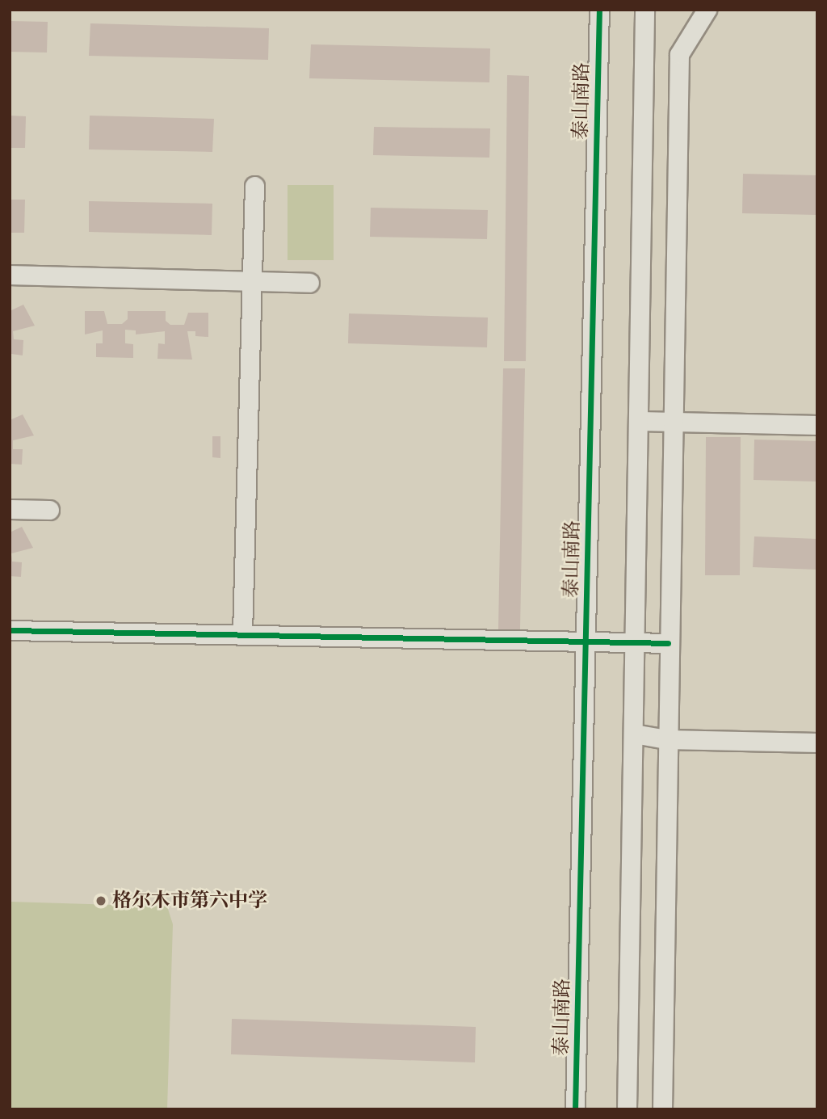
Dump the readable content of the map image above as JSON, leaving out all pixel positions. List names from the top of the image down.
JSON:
{
  "streets": {
    "street": ["泰山南路"]
  },
  "places": ["格尔木市第六中学"]
}
